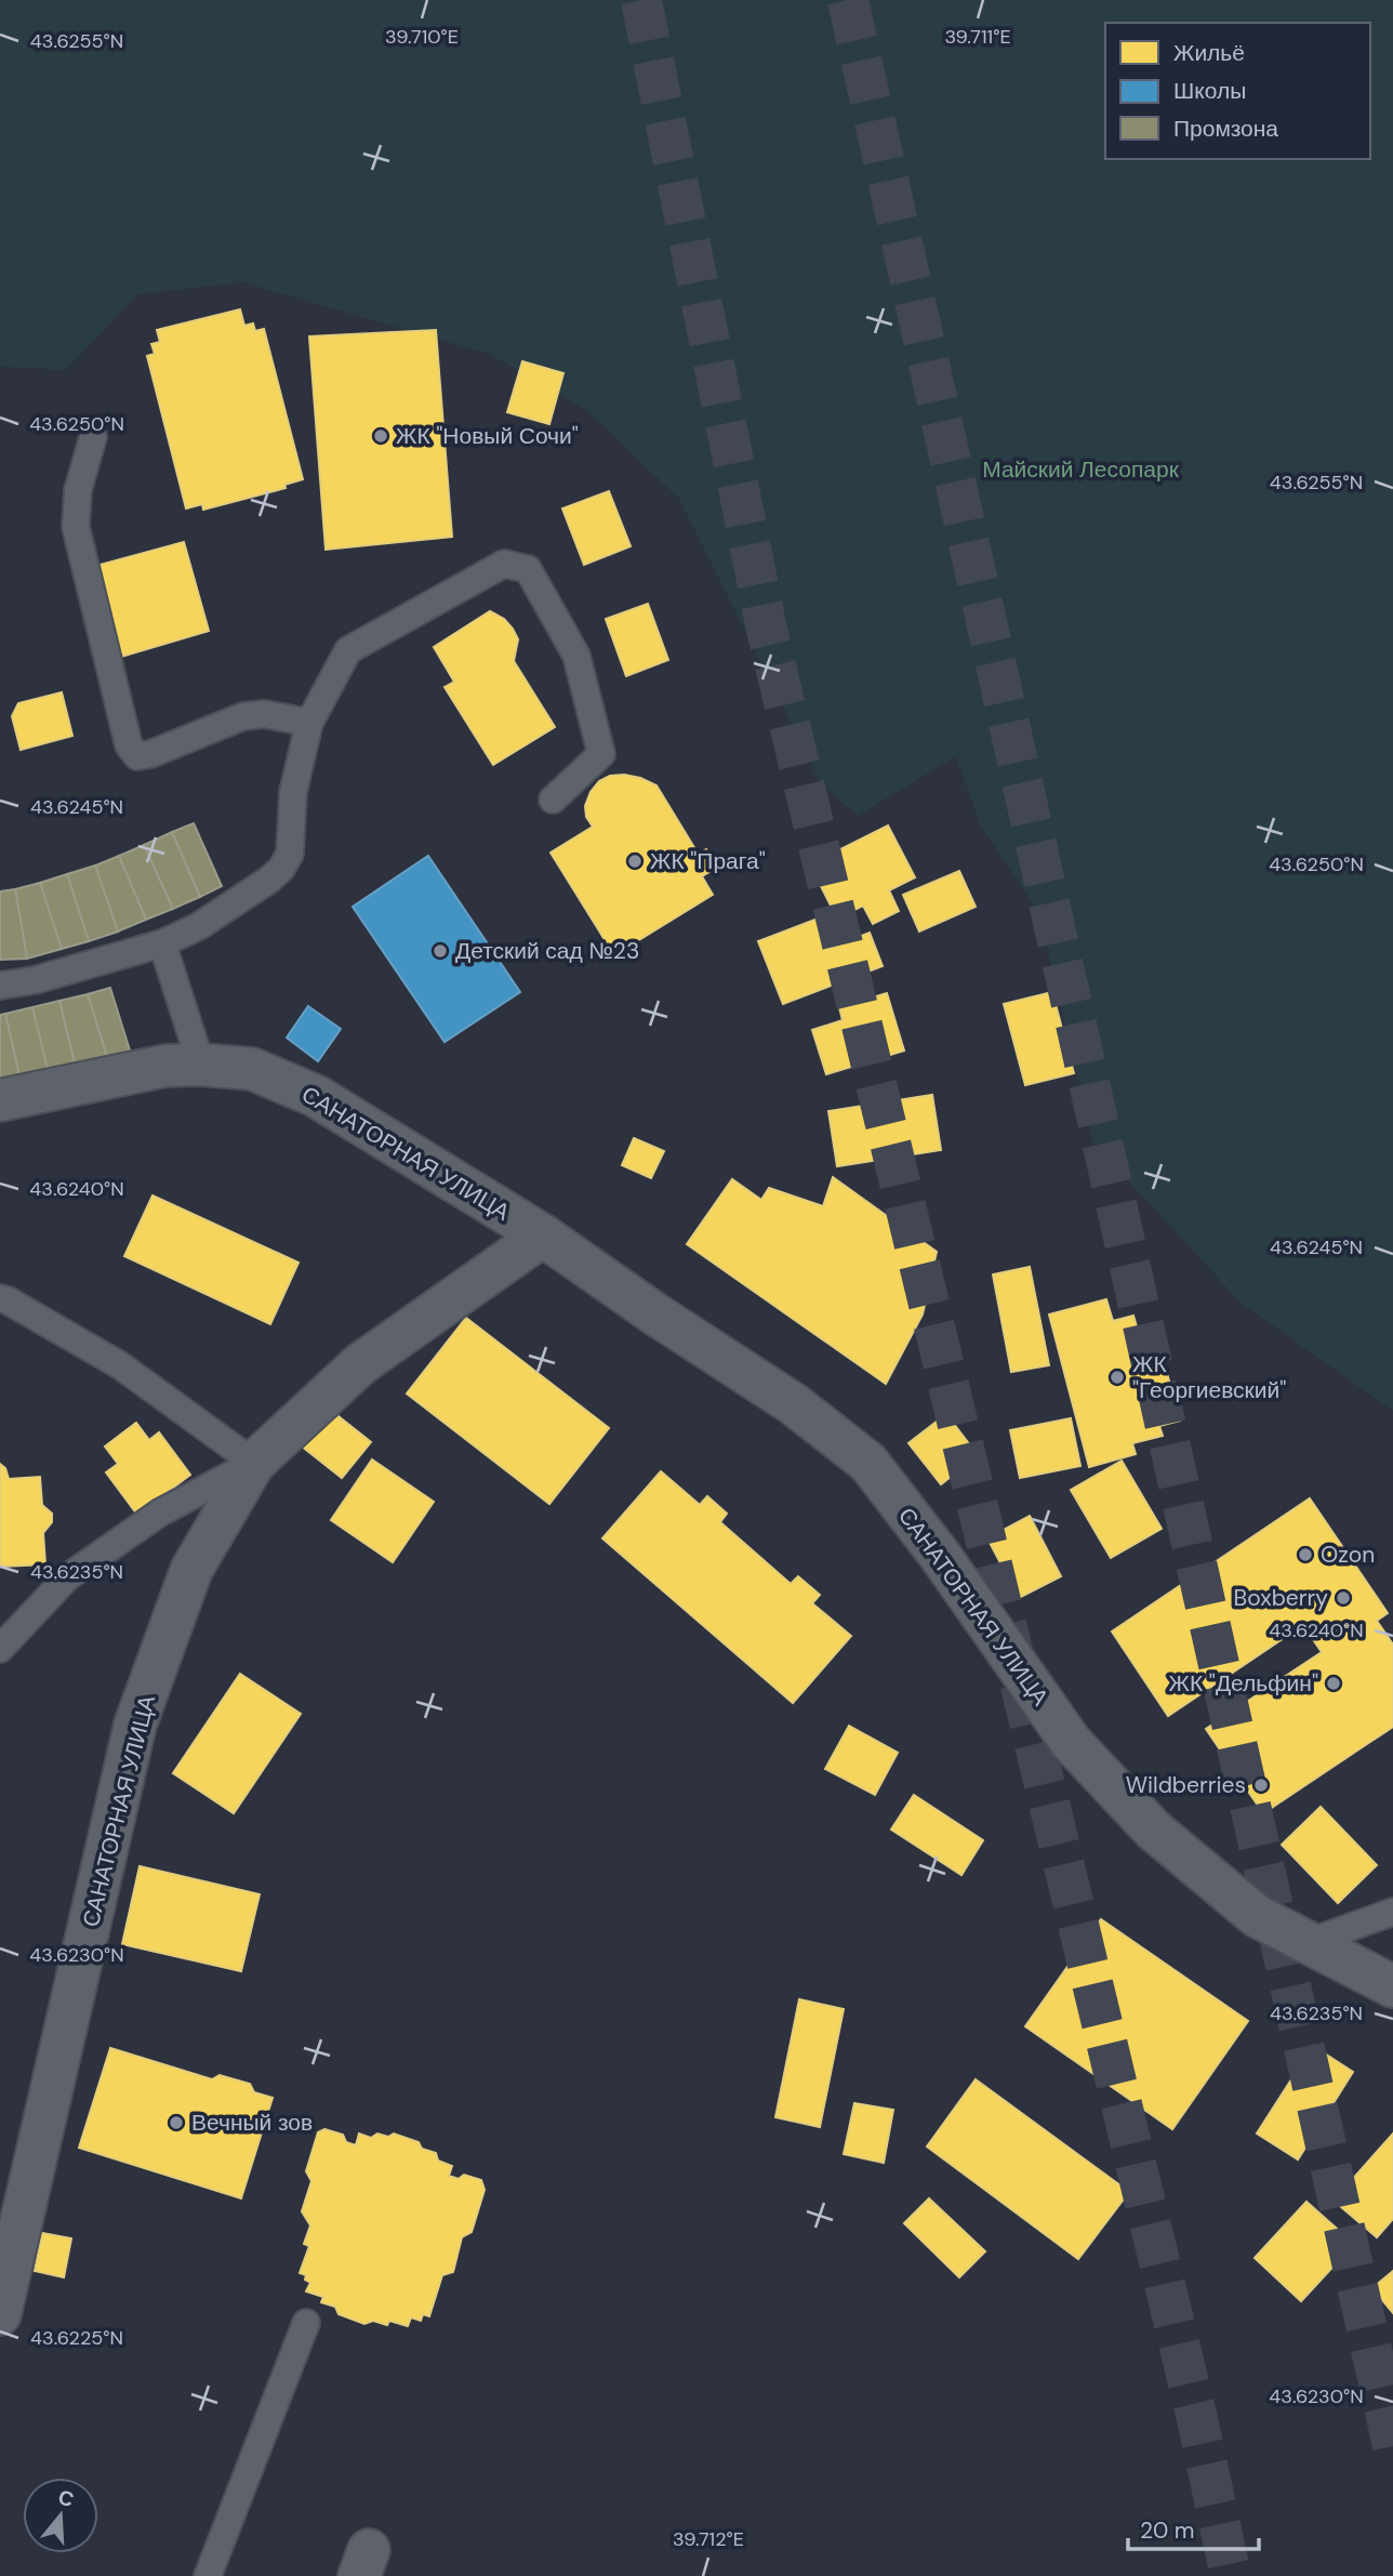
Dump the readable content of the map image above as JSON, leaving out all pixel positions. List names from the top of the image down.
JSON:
{
  "streets": {
    "street": ["САНАТОРНАЯ УЛИЦА"]
  },
  "parks": ["Майский Лесопарк"],
  "places": [
    "ЖК \"Новый Сочи\"",
    "ЖК \"Прага\"",
    "Детский сад №23",
    "ЖК \"Георгиевский\"",
    "Ozon",
    "Boxberry",
    "ЖК \"Дельфин\"",
    "Wildberries",
    "Вечный зов"
  ],
  "legend": ["Жильё", "Школы", "Промзона"],
  "scale_bar": "20 m",
  "north": "top",
  "coordinates": [
    "39.710°E",
    "39.711°E",
    "43.6255°N",
    "43.6250°N",
    "43.6245°N",
    "43.6240°N",
    "43.6235°N",
    "43.6230°N",
    "43.6225°N",
    "39.712°E"
  ]
}
